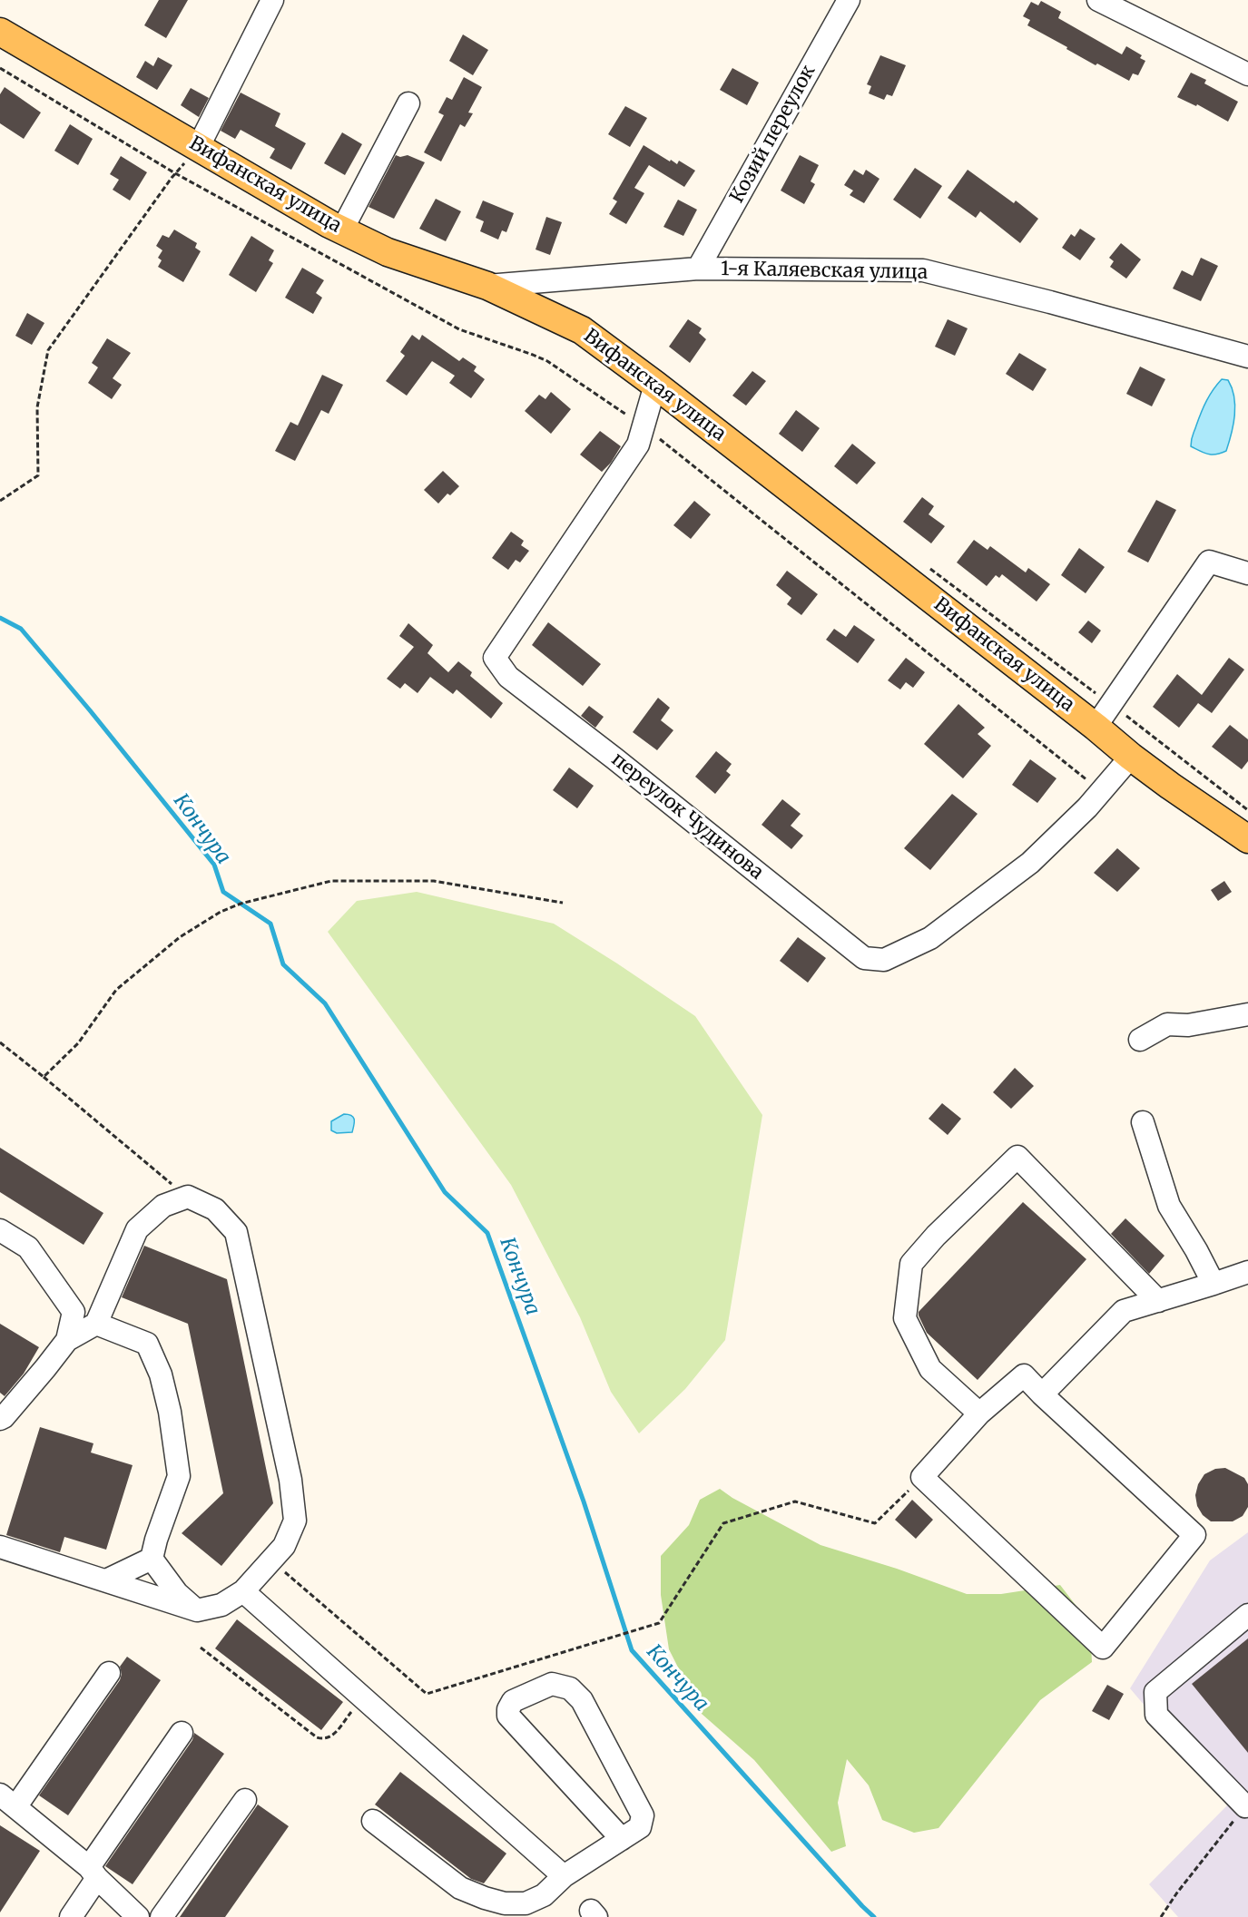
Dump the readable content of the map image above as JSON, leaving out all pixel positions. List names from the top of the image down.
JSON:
{
  "streets": {
    "main road": ["Вифанская улица"],
    "street": ["Козий переулок", "1-я Каляевская улица", "переулок Чудинова"]
  },
  "crossings": [
    ["Козий переулок", "1-я Каляевская улица"],
    ["Вифанская улица", "1-я Каляевская улица"],
    ["Вифанская улица", "переулок Чудинова"]
  ],
  "water": ["Кончура"]
}
